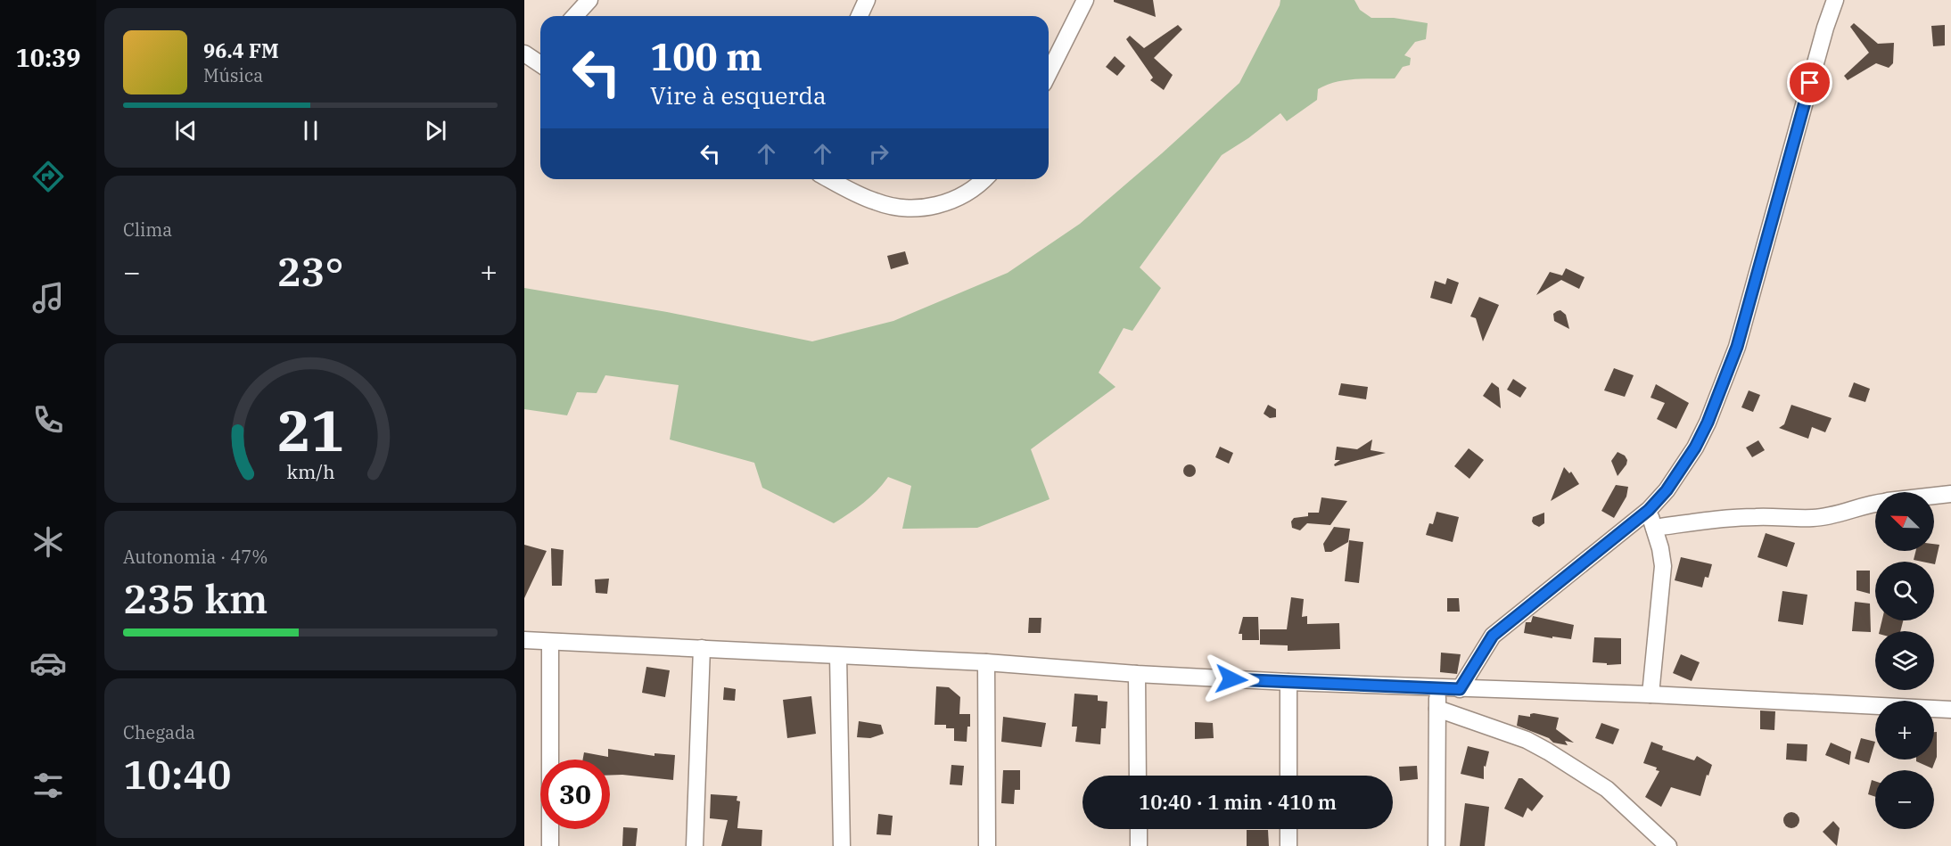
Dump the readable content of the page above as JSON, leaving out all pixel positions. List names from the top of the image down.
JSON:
{
  "north": "top left",
  "page": {
    "tabs": "10:39",
    "turn": ["100 m", "Vire à esquerda"],
    "song": ["96.4 FM", "Música"],
    "tile": [
      "Clima",
      ["Autonomia · 47%", "235 km"],
      ["Chegada", "10:40"]
    ],
    "heat": ["−", "23°", "+"],
    "map_buttons": ["+", "−"],
    "limit": "30",
    "trip": "10:40 · 1 min · 410 m",
    "gauge": ["21", "km/h"]
  }
}
